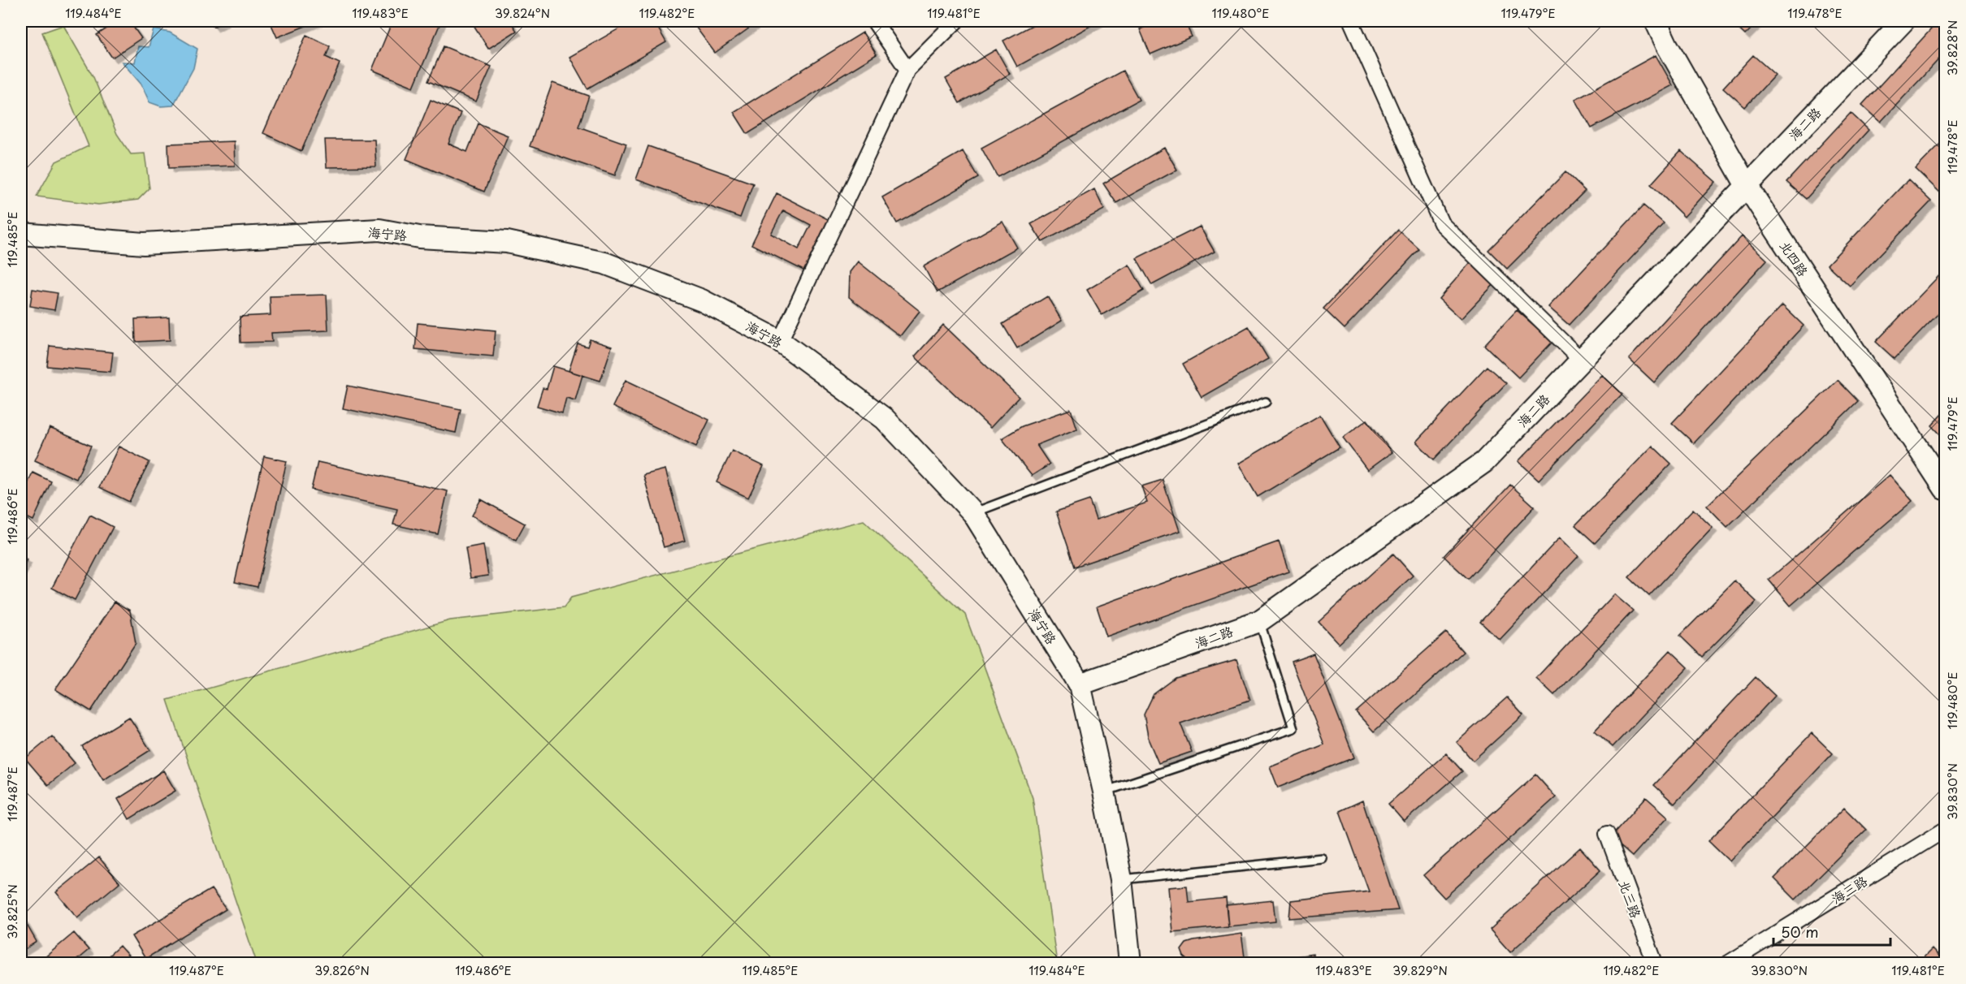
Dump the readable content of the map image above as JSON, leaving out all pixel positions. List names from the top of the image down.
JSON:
{
  "streets": {
    "street": [
      "海二路",
      "海宁路",
      "北四路",
      "海三路",
      "北三路"
    ]
  },
  "crossings": [
    ["海二路", "海宁路"],
    ["海二路", "北四路"]
  ],
  "scale_bar": "50 m",
  "coordinates": [
    "119.484°E",
    "119.483°E",
    "39.824°N",
    "119.482°E",
    "119.481°E",
    "119.480°E",
    "119.479°E",
    "119.478°E",
    "39.828°N",
    "119.485°E",
    "119.486°E",
    "39.830°N",
    "119.487°E",
    "39.825°N",
    "39.826°N",
    "39.829°N"
  ]
}
